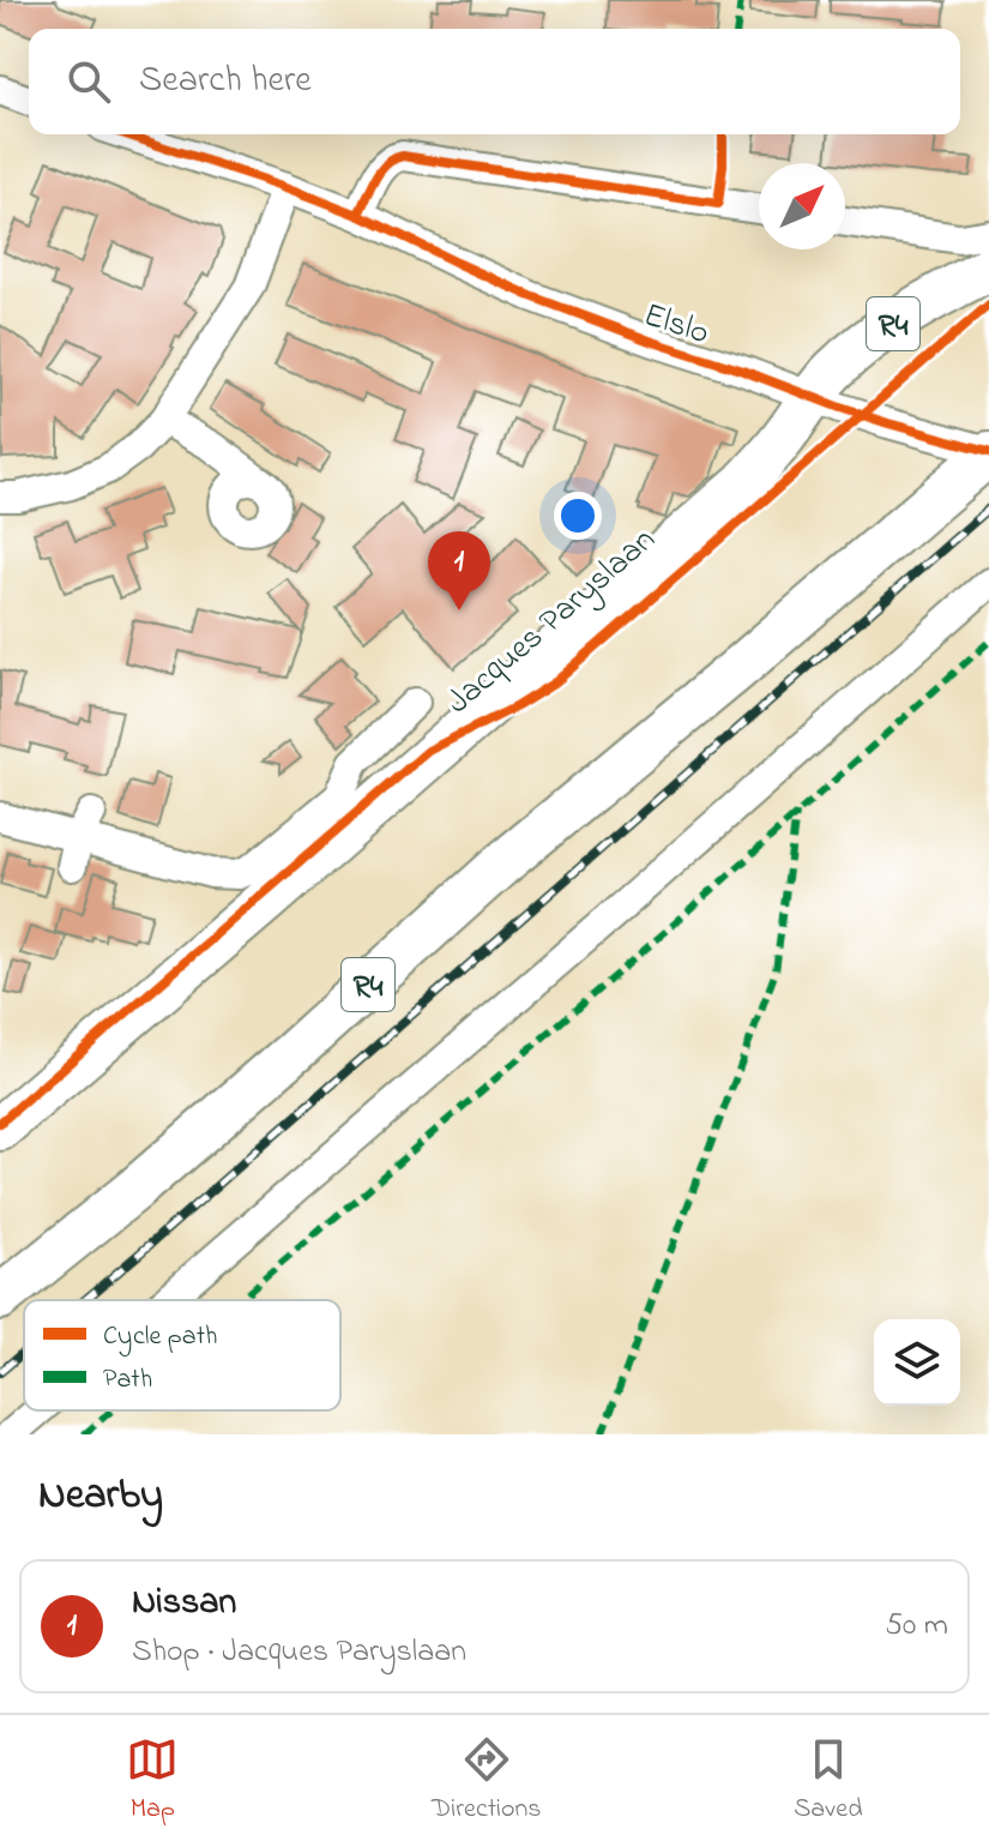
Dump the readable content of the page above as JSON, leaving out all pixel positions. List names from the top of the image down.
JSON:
{
  "streets": {
    "highway": ["R4", "Jacques Paryslaan"],
    "street": ["Elslo"]
  },
  "crossings": [
    ["Elslo", "R4"],
    ["Elslo", "Jacques Paryslaan"]
  ],
  "legend": ["Cycle path", "Path"],
  "north": "top right",
  "page": {
    "search": "Search here",
    "pins": "1",
    "heading": "Nearby",
    "list": [
      {
        "mark": "1",
        "name": "Nissan",
        "note": "Shop · Jacques Paryslaan",
        "value": "50 m"
      }
    ],
    "nav": ["Map", "Directions", "Saved"]
  }
}
